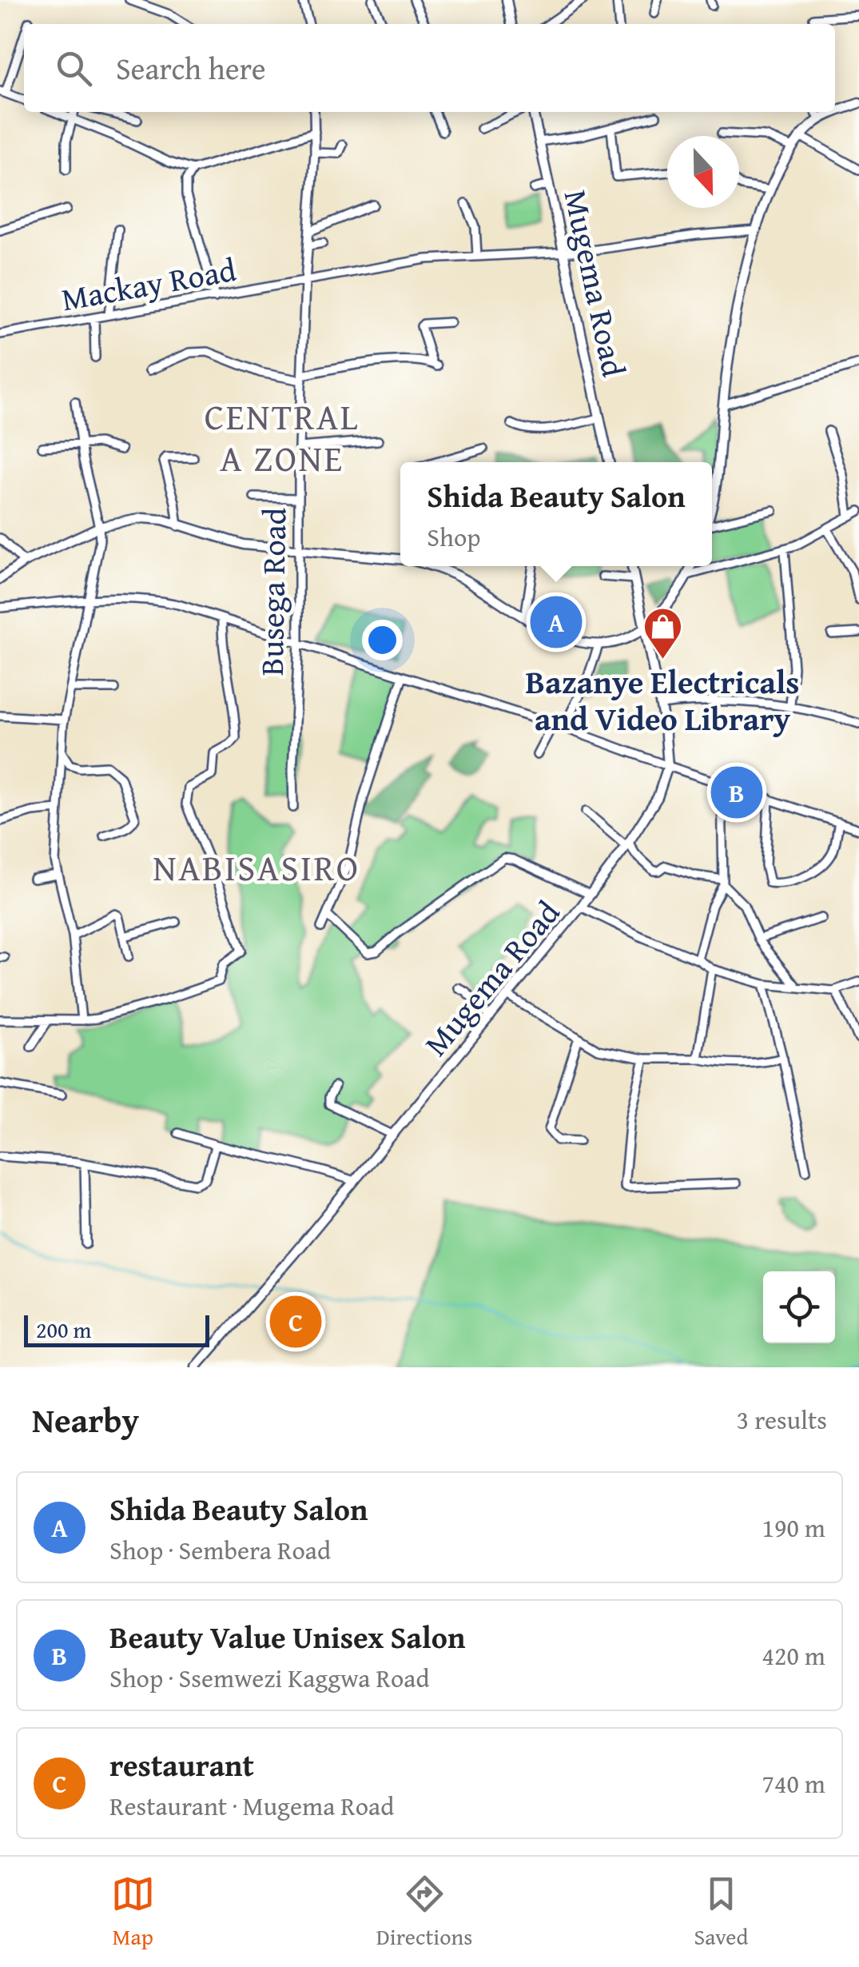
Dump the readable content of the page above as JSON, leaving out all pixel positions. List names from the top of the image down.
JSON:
{
  "streets": {
    "street": ["Mugema Road", "Mackay Road", "Busega Road"]
  },
  "crossings": [
    ["Mugema Road", "Mackay Road"],
    ["Mackay Road", "Busega Road"]
  ],
  "districts": ["CENTRAL A ZONE", "NABISASIRO"],
  "places": {
    "shop": ["Bazanye Electricals and Video Library"]
  },
  "scale_bar": "200 m",
  "north": "bottom",
  "page": {
    "search": "Search here",
    "popup": ["Shida Beauty Salon", "Shop"],
    "pins": ["A", "B", "C"],
    "scale": "200 m",
    "heading": ["Nearby", "3 results"],
    "list": [
      {
        "mark": "A",
        "name": "Shida Beauty Salon",
        "note": "Shop · Sembera Road",
        "value": "190 m"
      },
      {
        "mark": "B",
        "name": "Beauty Value Unisex Salon",
        "note": "Shop · Ssemwezi Kaggwa Road",
        "value": "420 m"
      },
      {
        "mark": "C",
        "name": "restaurant",
        "note": "Restaurant · Mugema Road",
        "value": "740 m"
      }
    ],
    "nav": ["Map", "Directions", "Saved"]
  }
}
